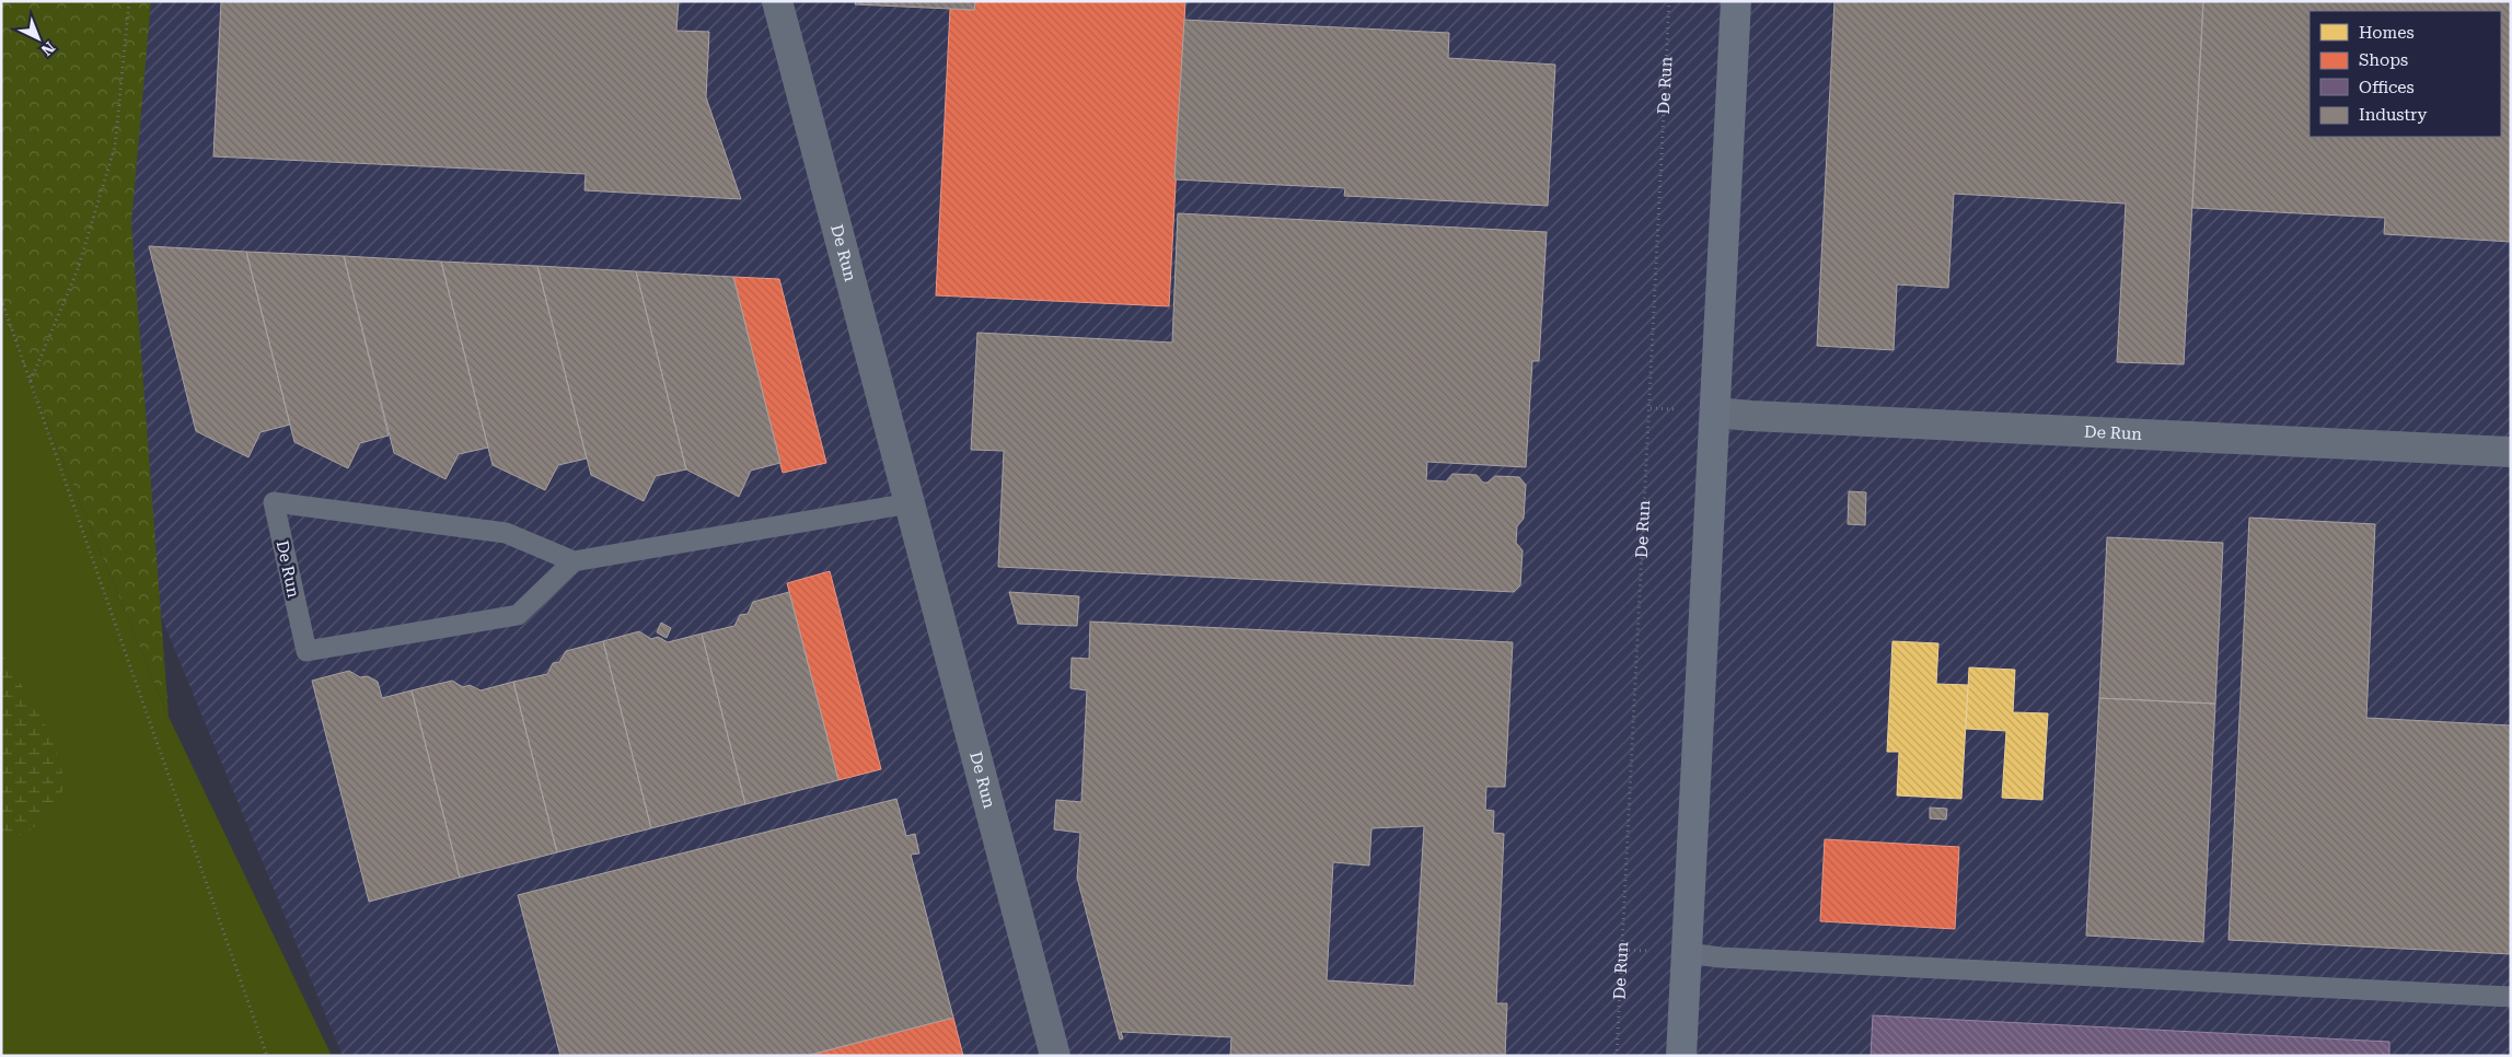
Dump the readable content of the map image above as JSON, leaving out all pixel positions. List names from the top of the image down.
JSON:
{
  "streets": {
    "street": ["De Run"]
  },
  "legend": [
    "Homes",
    "Shops",
    "Offices",
    "Industry"
  ],
  "north": "bottom right"
}
